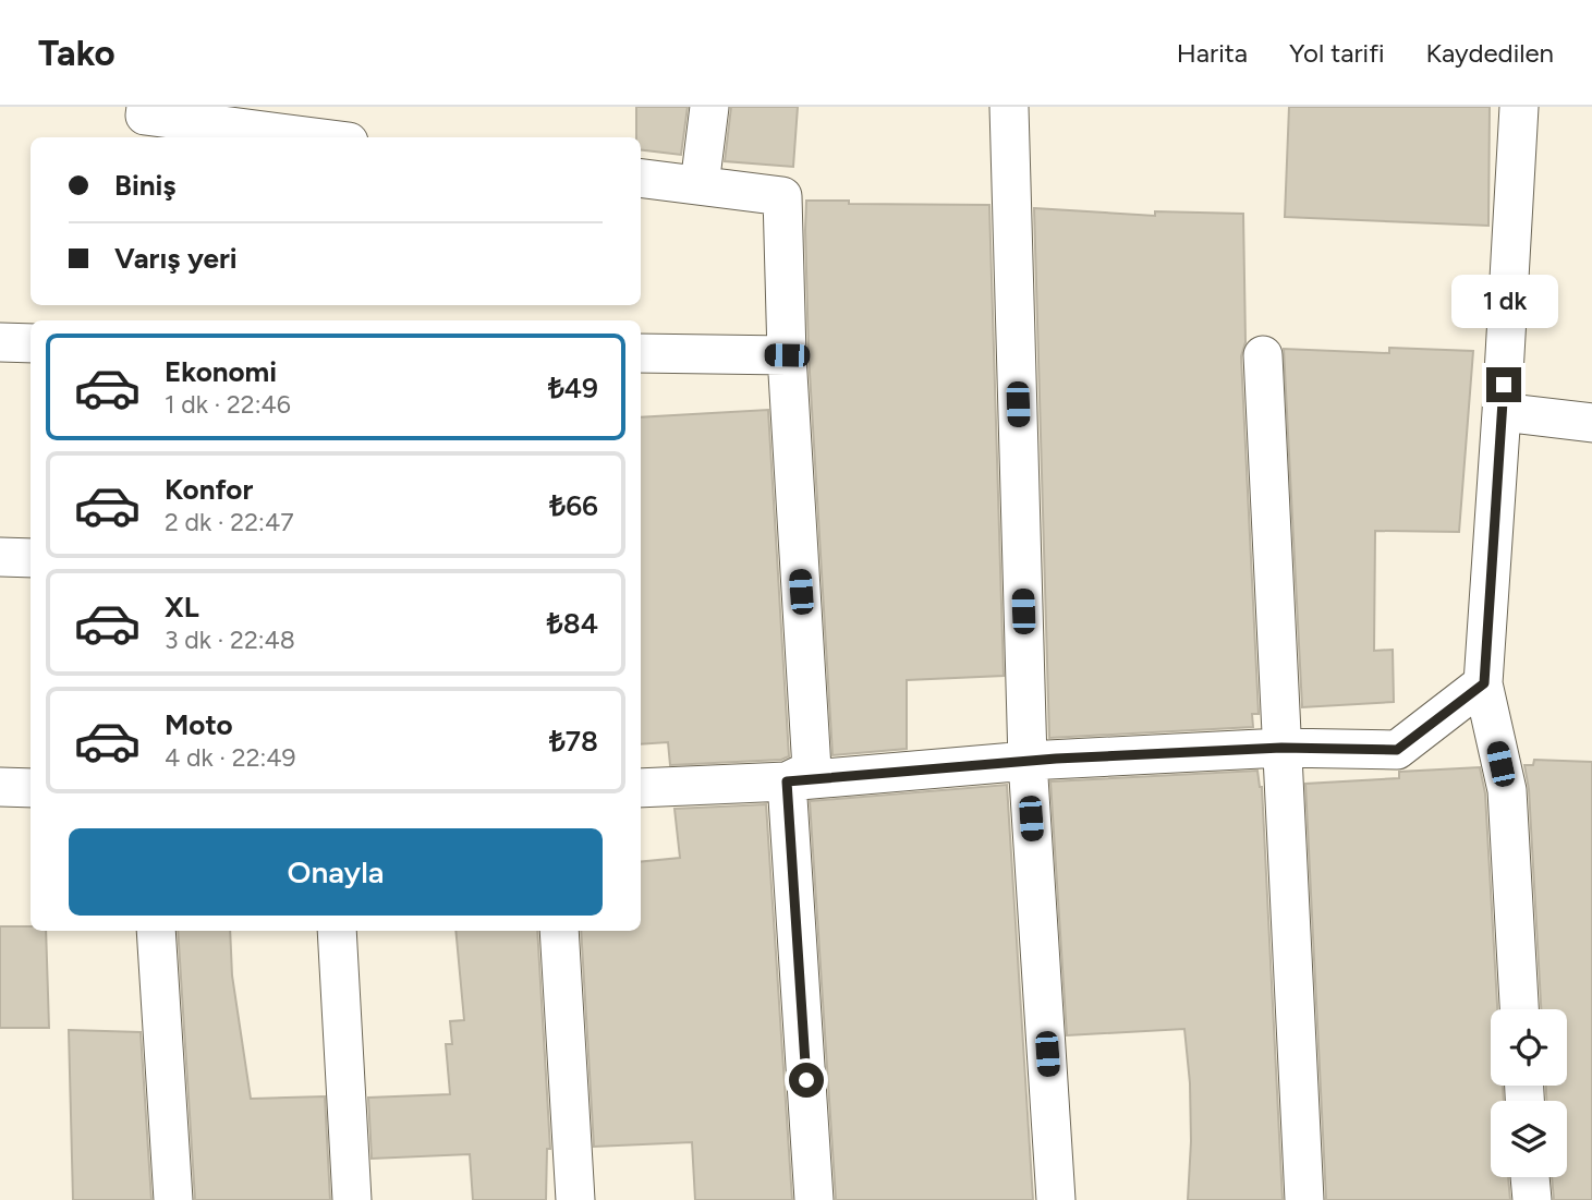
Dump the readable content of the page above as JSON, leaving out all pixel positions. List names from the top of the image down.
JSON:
{
  "page": {
    "header": "Tako",
    "nav": ["Harita", "Yol tarifi", "Kaydedilen"],
    "banner": ["Biniş", "Varış yeri"],
    "bubble": "1 dk",
    "list": [
      {
        "name": "Ekonomi",
        "note": "1 dk · 22:46",
        "value": "₺49"
      },
      {
        "name": "Konfor",
        "note": "2 dk · 22:47",
        "value": "₺66"
      },
      {
        "name": "XL",
        "note": "3 dk · 22:48",
        "value": "₺84"
      },
      {
        "name": "Moto",
        "note": "4 dk · 22:49",
        "value": "₺78"
      }
    ],
    "buttons": "Onayla"
  }
}
